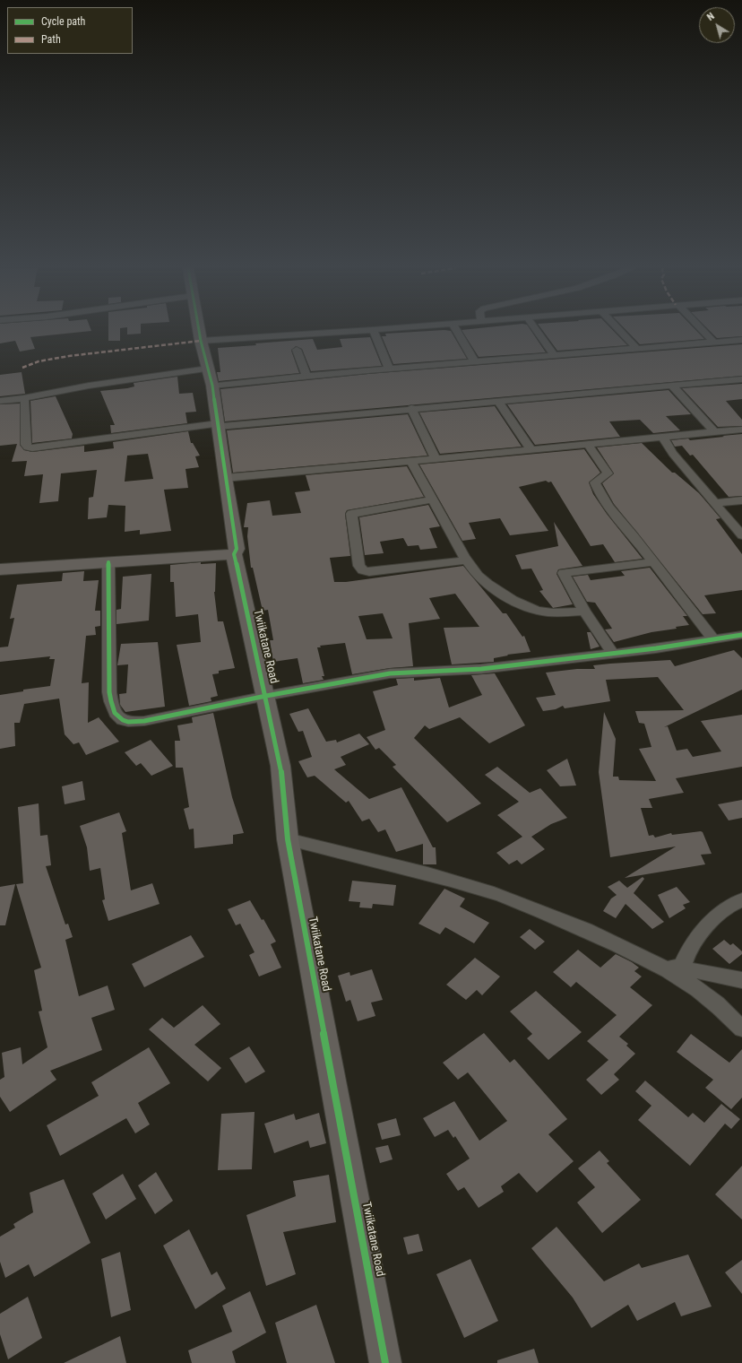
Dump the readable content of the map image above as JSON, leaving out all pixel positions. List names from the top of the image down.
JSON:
{
  "streets": {
    "street": ["Twiikatane Road"]
  },
  "legend": ["Cycle path", "Path"],
  "north": "top left"
}
